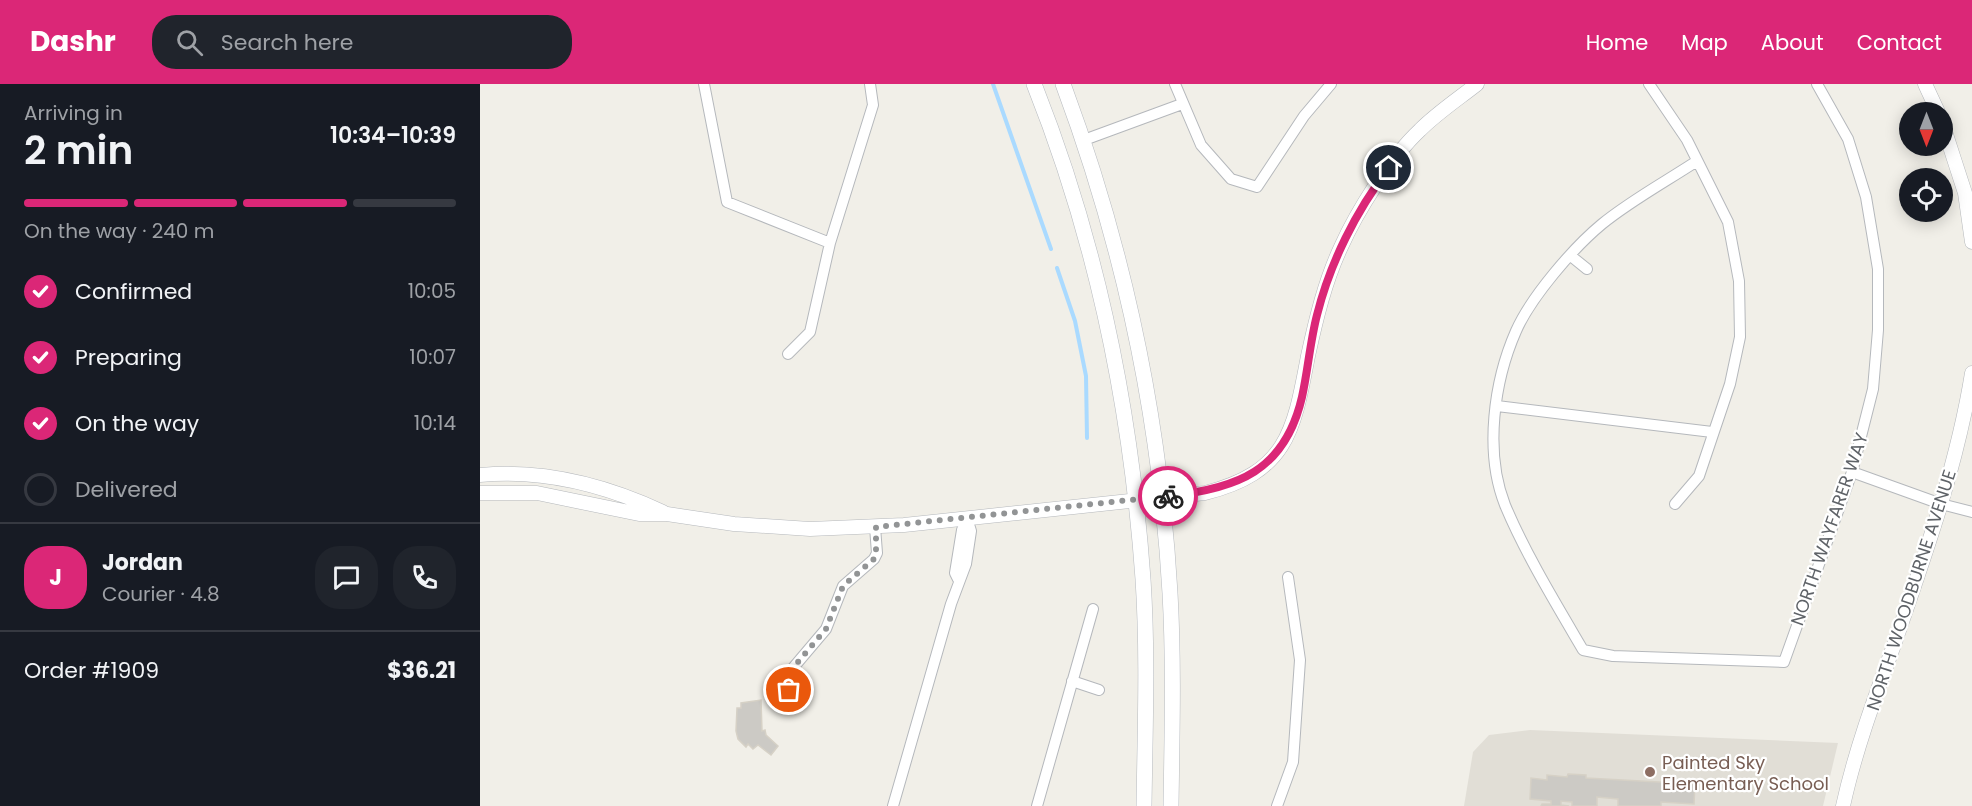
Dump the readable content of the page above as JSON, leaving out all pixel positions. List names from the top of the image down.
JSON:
{
  "streets": {
    "street": ["NORTH WAYFARER WAY", "NORTH WOODBURNE AVENUE"]
  },
  "places": ["Painted Sky Elementary School"],
  "north": "bottom",
  "page": {
    "header": "Dashr",
    "search": "Search here",
    "nav": [
      "Home",
      "Map",
      "About",
      "Contact"
    ],
    "heading": ["2 min", "Arriving in", "10:34–10:39"],
    "panel": [
      "Jordan",
      "Courier · 4.8",
      "Order #1909",
      "$36.21"
    ],
    "bar": "On the way · 240 m",
    "list": [
      ["Confirmed", "10:05"],
      ["Preparing", "10:07"],
      ["On the way", "10:14"],
      "Delivered"
    ],
    "round": "J"
  }
}
